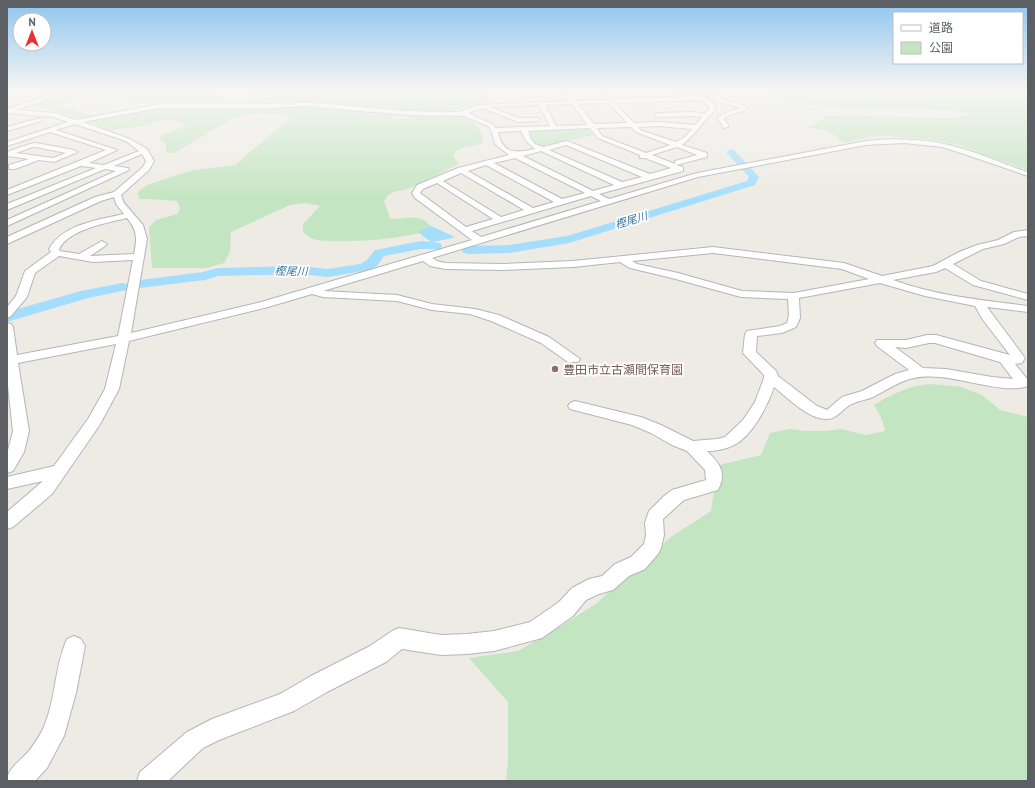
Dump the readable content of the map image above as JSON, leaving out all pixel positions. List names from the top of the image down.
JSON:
{
  "water": ["樫尾川"],
  "places": ["豊田市立古瀬間保育園"],
  "legend": ["道路", "公園"],
  "north": "top"
}
